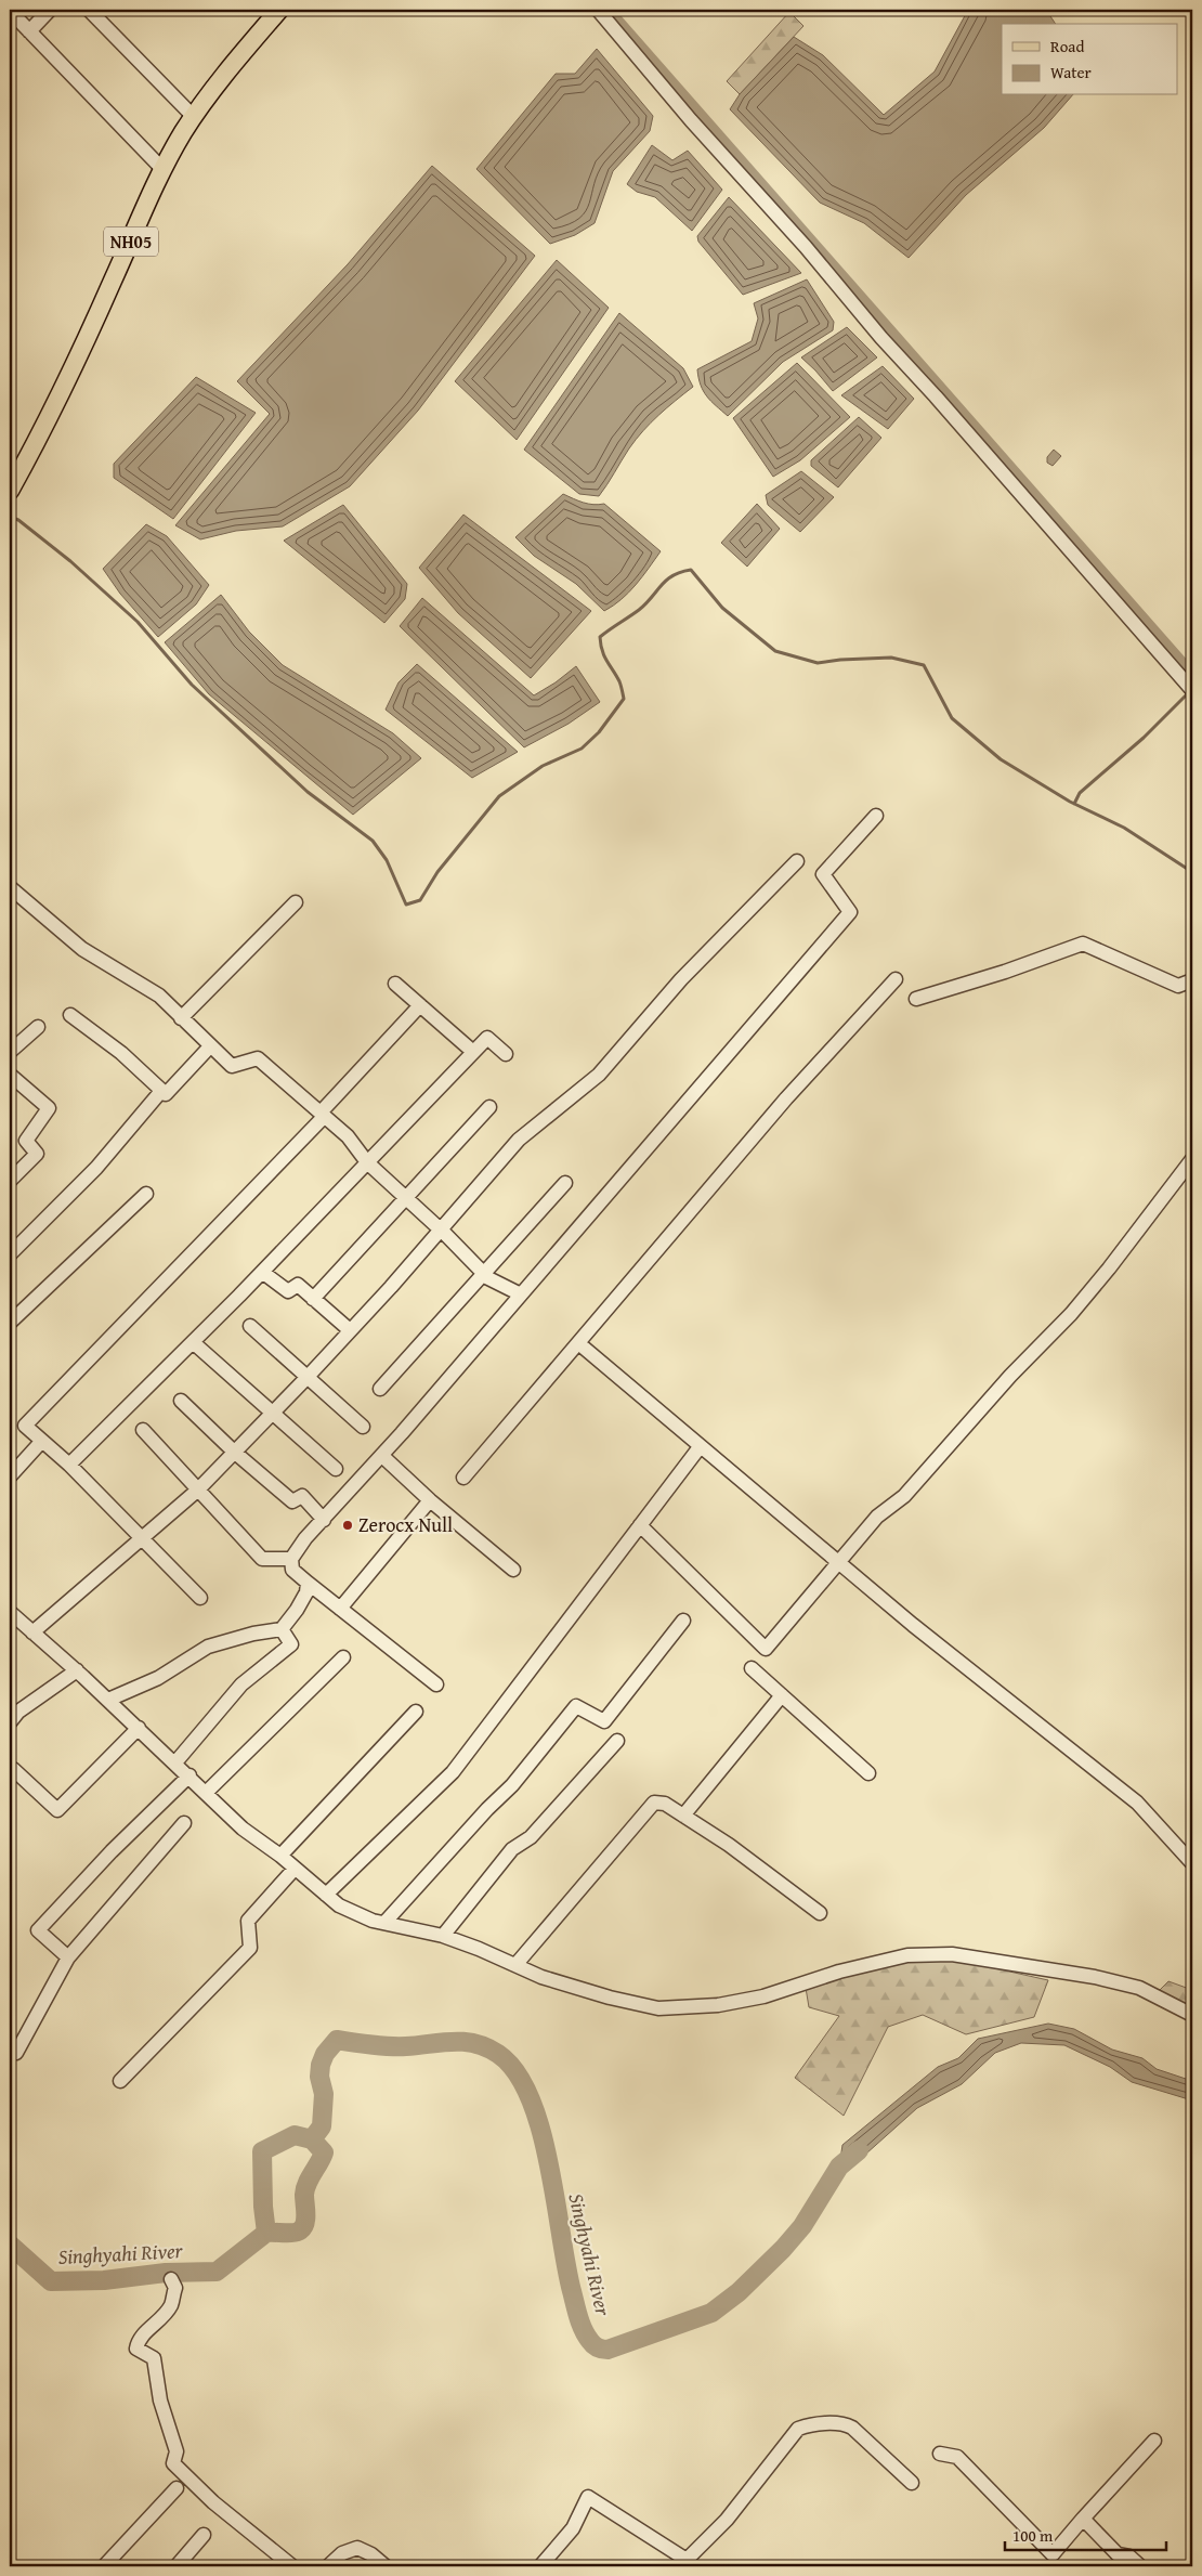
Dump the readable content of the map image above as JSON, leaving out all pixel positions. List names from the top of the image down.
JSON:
{
  "streets": {
    "main road": ["NH05"]
  },
  "water": ["Singhyahi River"],
  "places": ["Zerocx Null"],
  "legend": ["Road", "Water"],
  "scale_bar": "100 m"
}
